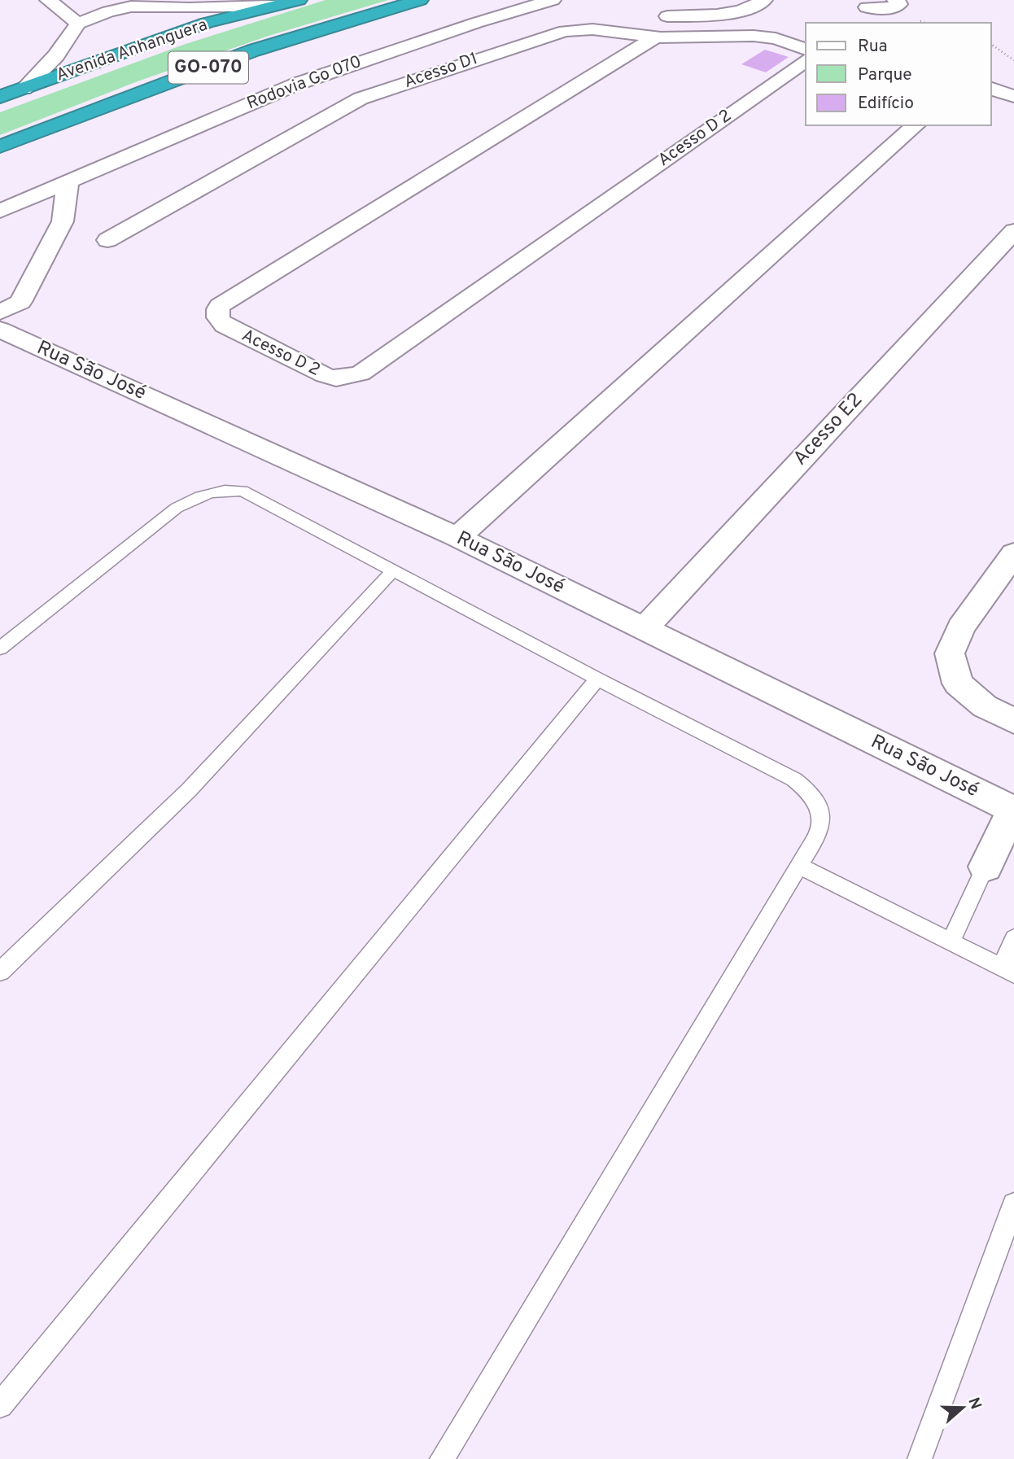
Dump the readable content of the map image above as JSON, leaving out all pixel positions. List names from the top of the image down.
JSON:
{
  "streets": {
    "highway": ["Avenida Anhanguera", "GO-070"],
    "street": [
      "Acesso D1",
      "Rodovia Go 070",
      "Acesso D 2",
      "Rua São José",
      "Acesso E2"
    ]
  },
  "crossings": [
    ["Avenida Anhanguera", "GO-070"],
    ["Acesso D1", "Acesso D 2"],
    ["Rua São José", "Acesso E2"]
  ],
  "legend": ["Rua", "Parque", "Edifício"],
  "north": "right"
}
